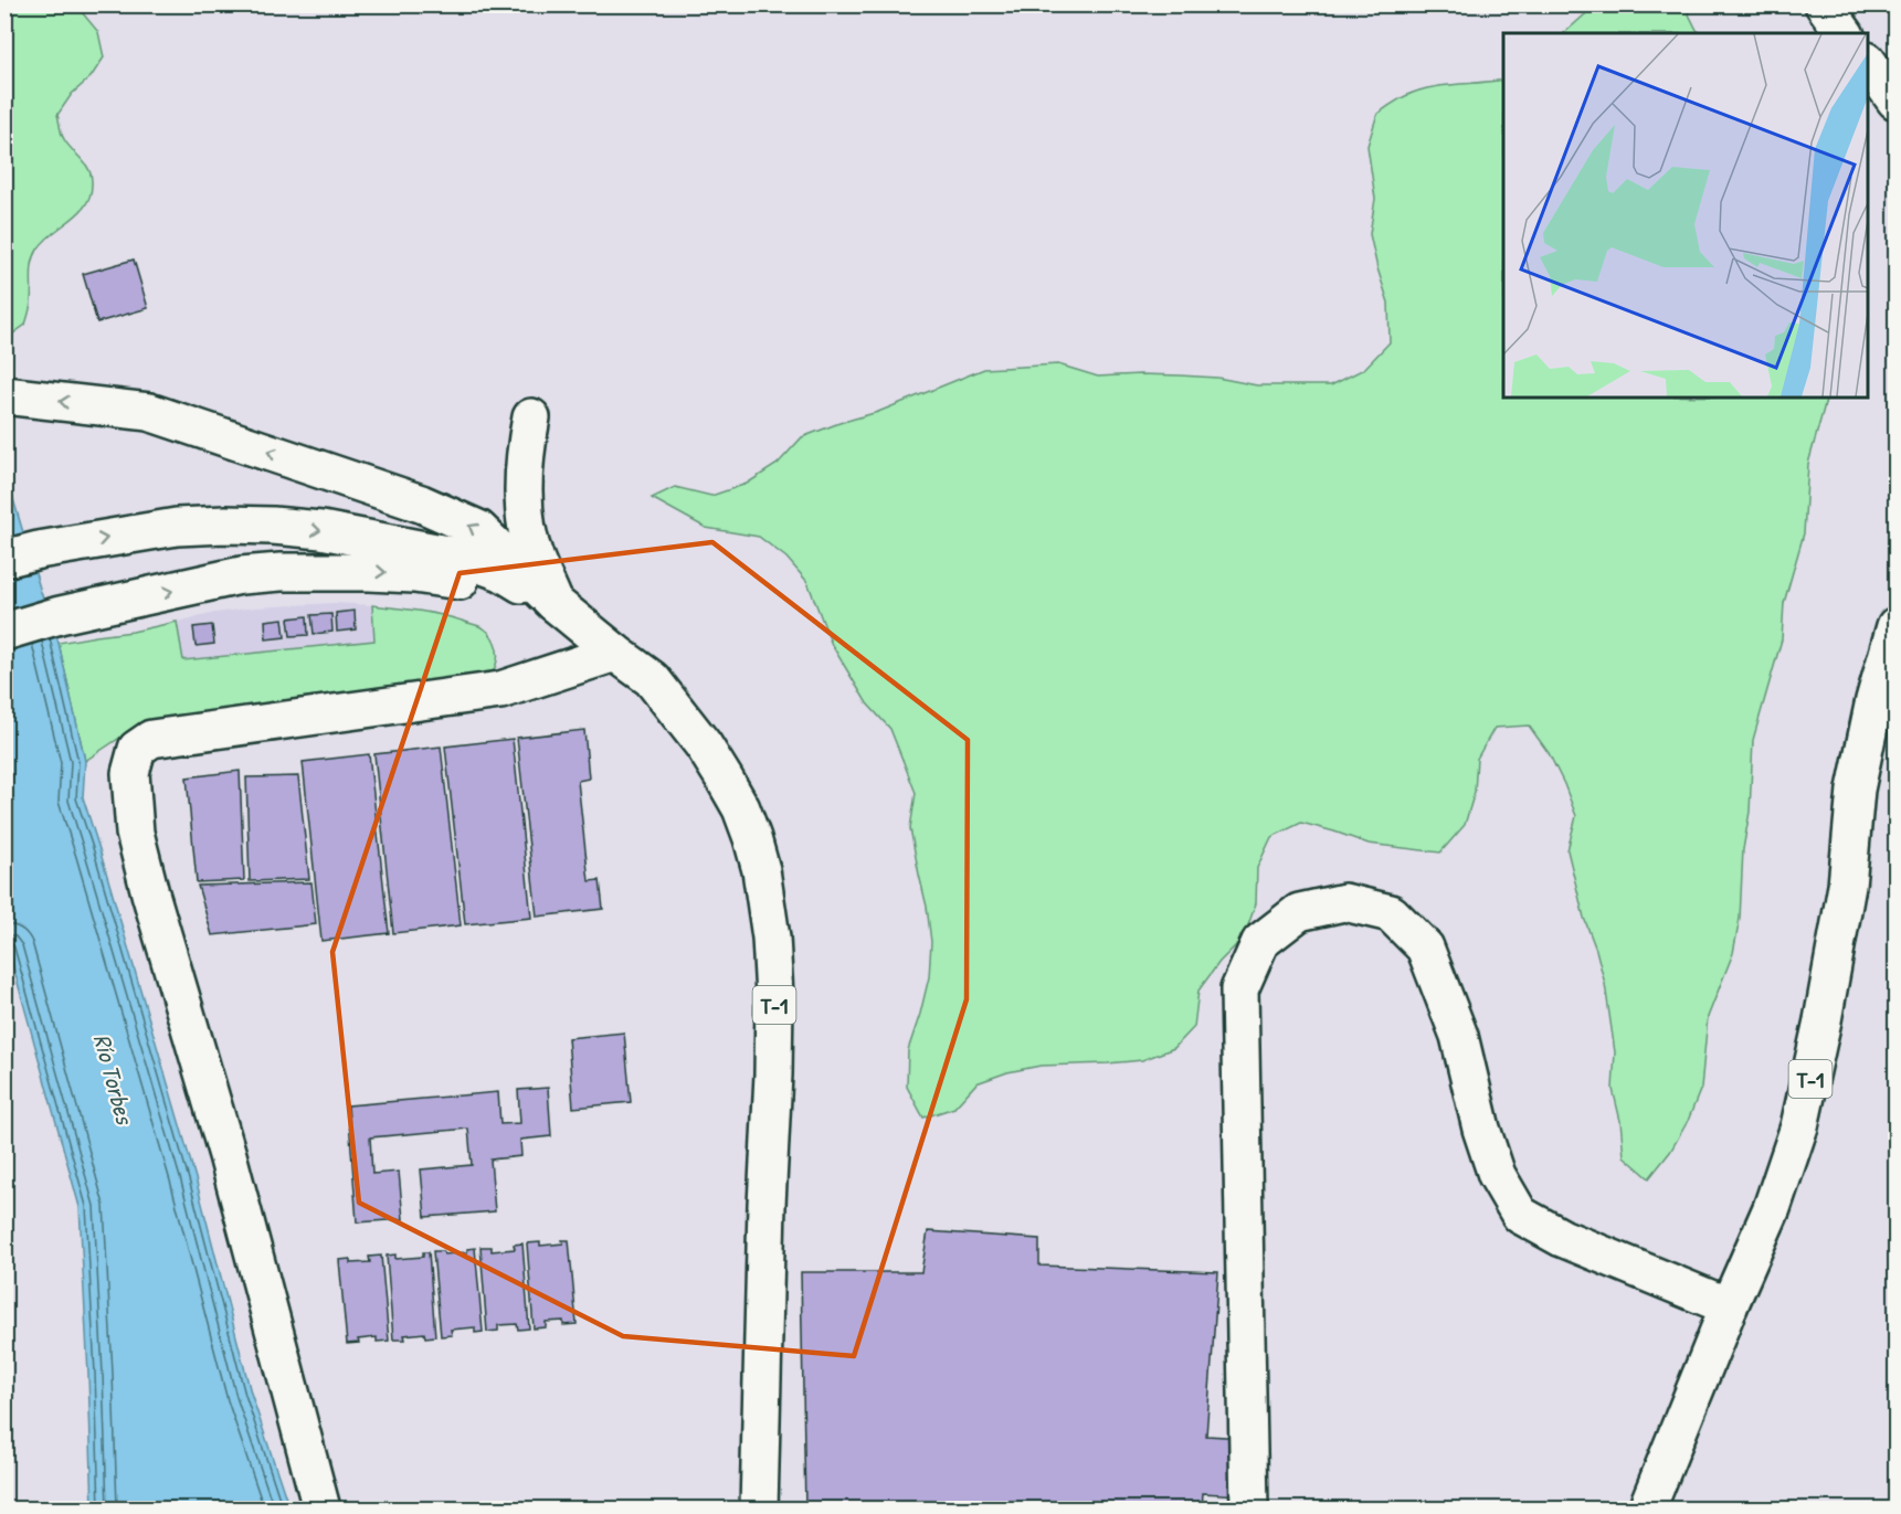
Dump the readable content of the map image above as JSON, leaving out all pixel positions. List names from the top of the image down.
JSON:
{
  "streets": {
    "main road": ["T-1"]
  },
  "water": ["Río Torbes"]
}
